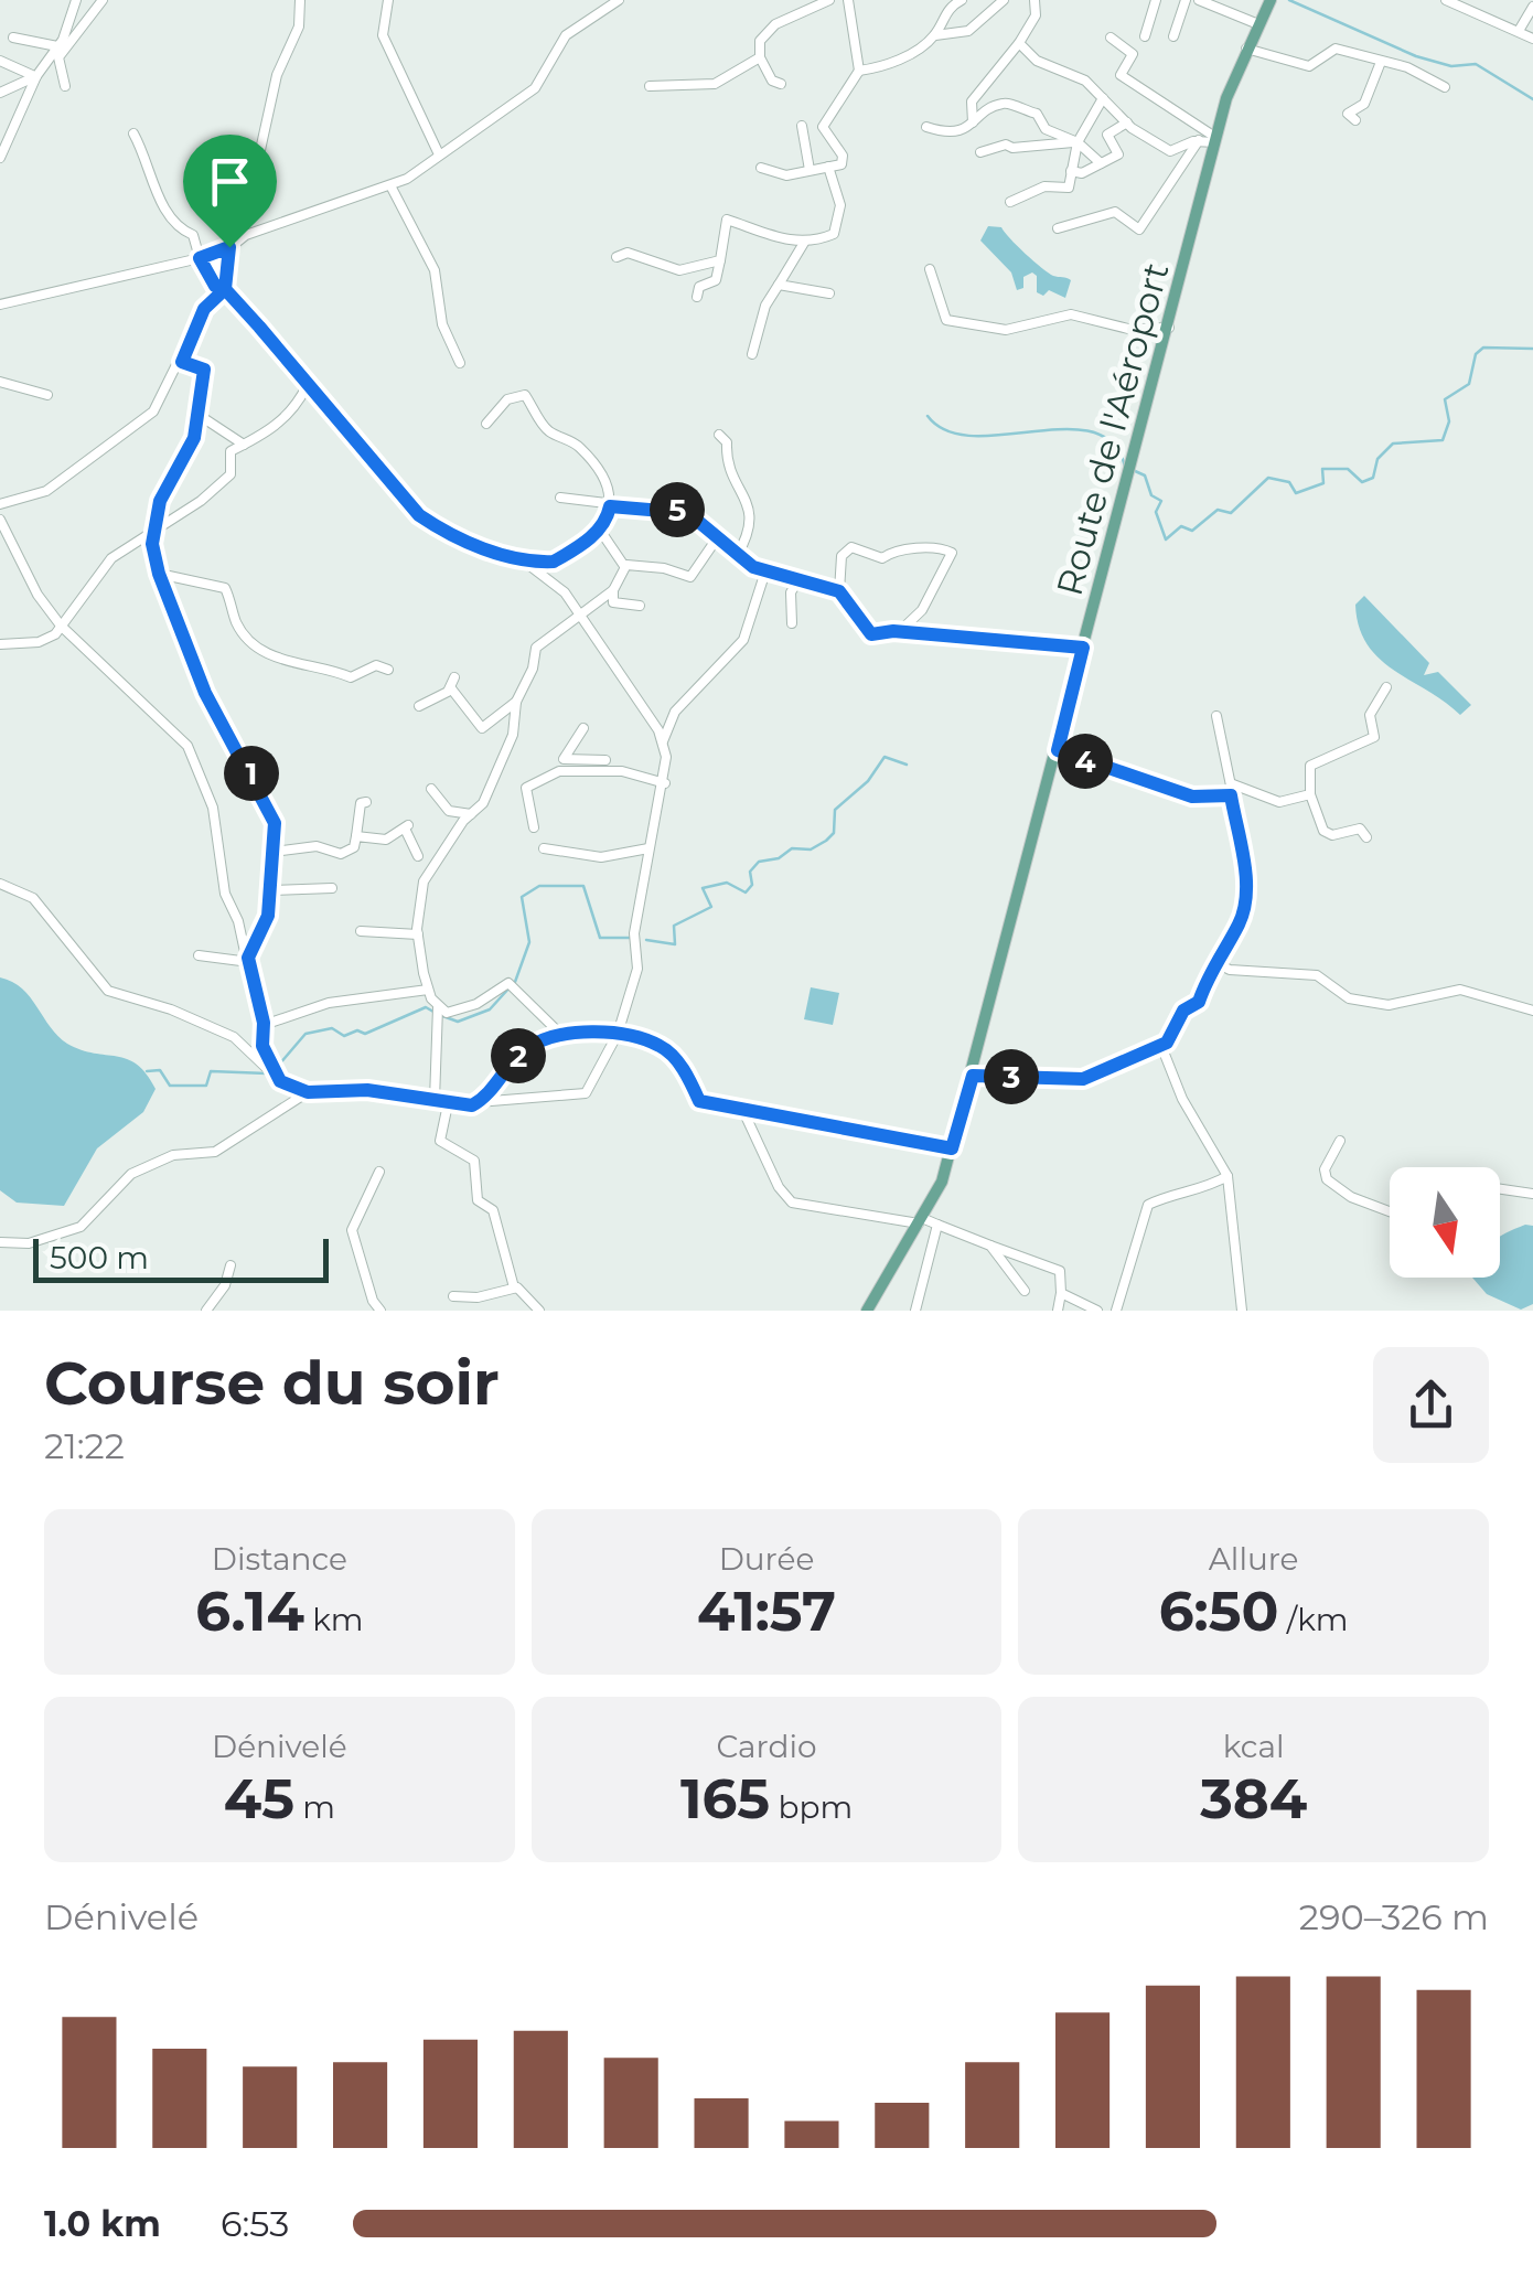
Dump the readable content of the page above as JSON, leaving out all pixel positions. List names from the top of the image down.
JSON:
{
  "streets": {
    "main road": ["Route de l'Aéroport"]
  },
  "scale_bar": "500 m",
  "north": "bottom",
  "page": {
    "pins": [
      "5",
      "4",
      "1",
      "2",
      "3"
    ],
    "scale": "500 m",
    "heading": ["Course du soir", "21:22"],
    "stats": [
      ["Distance", "6.14 km"],
      ["Durée", "41:57"],
      ["Allure", "6:50 /km"],
      ["Dénivelé", "45 m"],
      ["Cardio", "165 bpm"],
      ["kcal", "384"]
    ],
    "chart": ["Dénivelé", "290–326 m"],
    "list": [
      {
        "name": "1.0 km",
        "note": "6:53"
      }
    ]
  }
}
